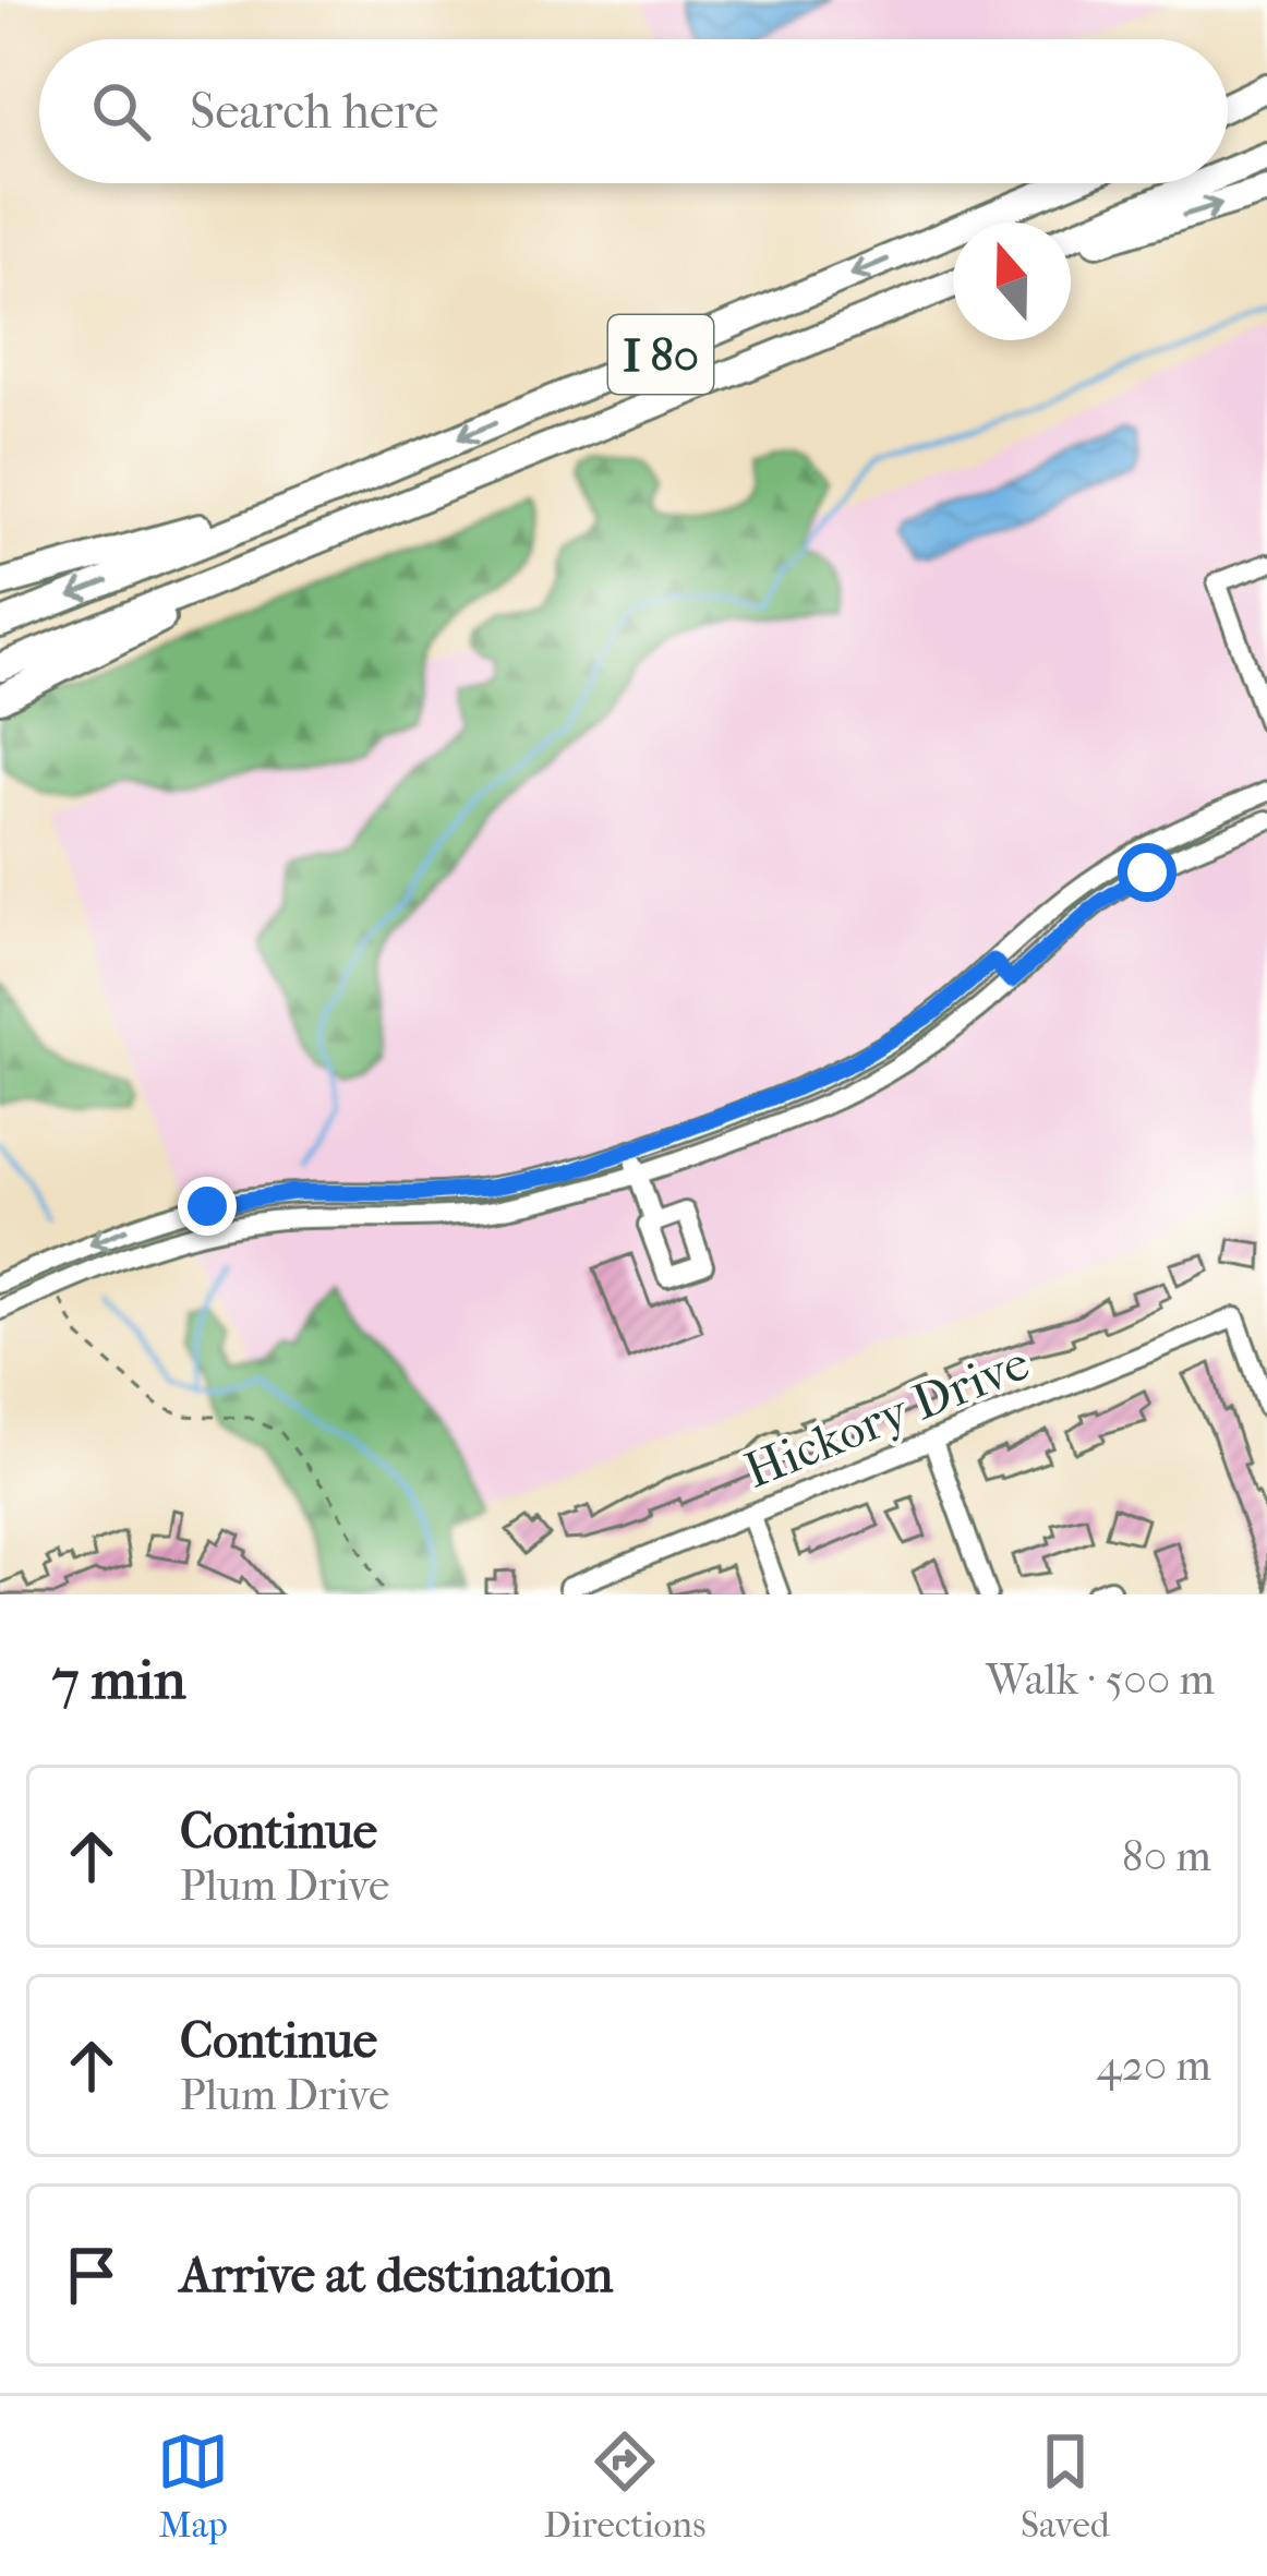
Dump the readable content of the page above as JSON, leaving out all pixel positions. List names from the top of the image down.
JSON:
{
  "streets": {
    "highway": ["I 80"],
    "street": ["Hickory Drive"]
  },
  "north": "top",
  "page": {
    "search": "Search here",
    "heading": ["7 min", "Walk · 500 m"],
    "list": [
      ["Continue", "Plum Drive", "80 m"],
      ["Continue", "Plum Drive", "420 m"],
      "Arrive at destination"
    ],
    "nav": ["Map", "Directions", "Saved"]
  }
}
